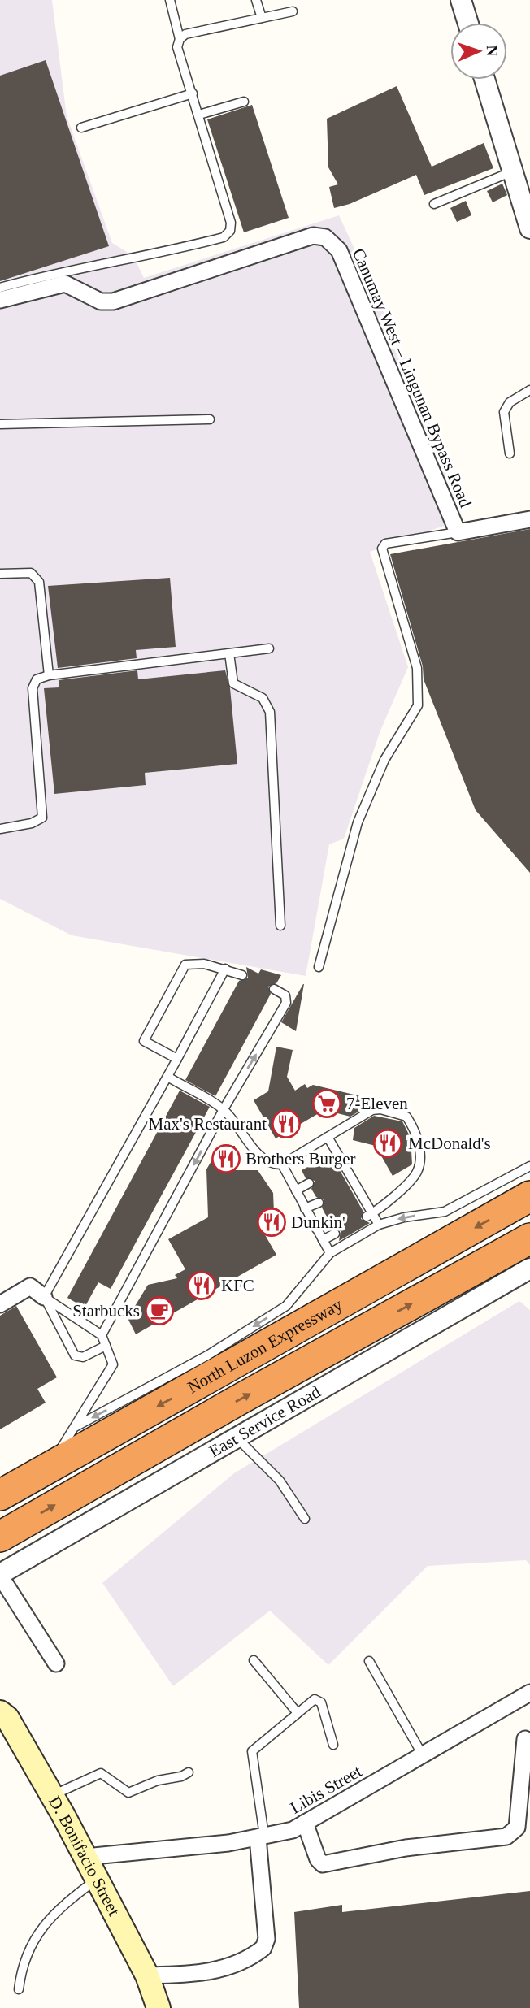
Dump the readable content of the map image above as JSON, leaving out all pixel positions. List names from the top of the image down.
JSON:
{
  "streets": {
    "highway": ["North Luzon Expressway"],
    "main road": ["D. Bonifacio Street"],
    "street": ["Canumay West – Lingunan Bypass Road", "East Service Road", "Libis Street"]
  },
  "crossings": [
    ["Libis Street", "D. Bonifacio Street"]
  ],
  "places": {
    "supermarket": ["7-Eleven"],
    "restaurant": [
      "Max's Restaurant",
      "McDonald's",
      "Brothers Burger",
      "Dunkin'",
      "KFC"
    ],
    "cafe": ["Starbucks"]
  },
  "north": "right"
}
